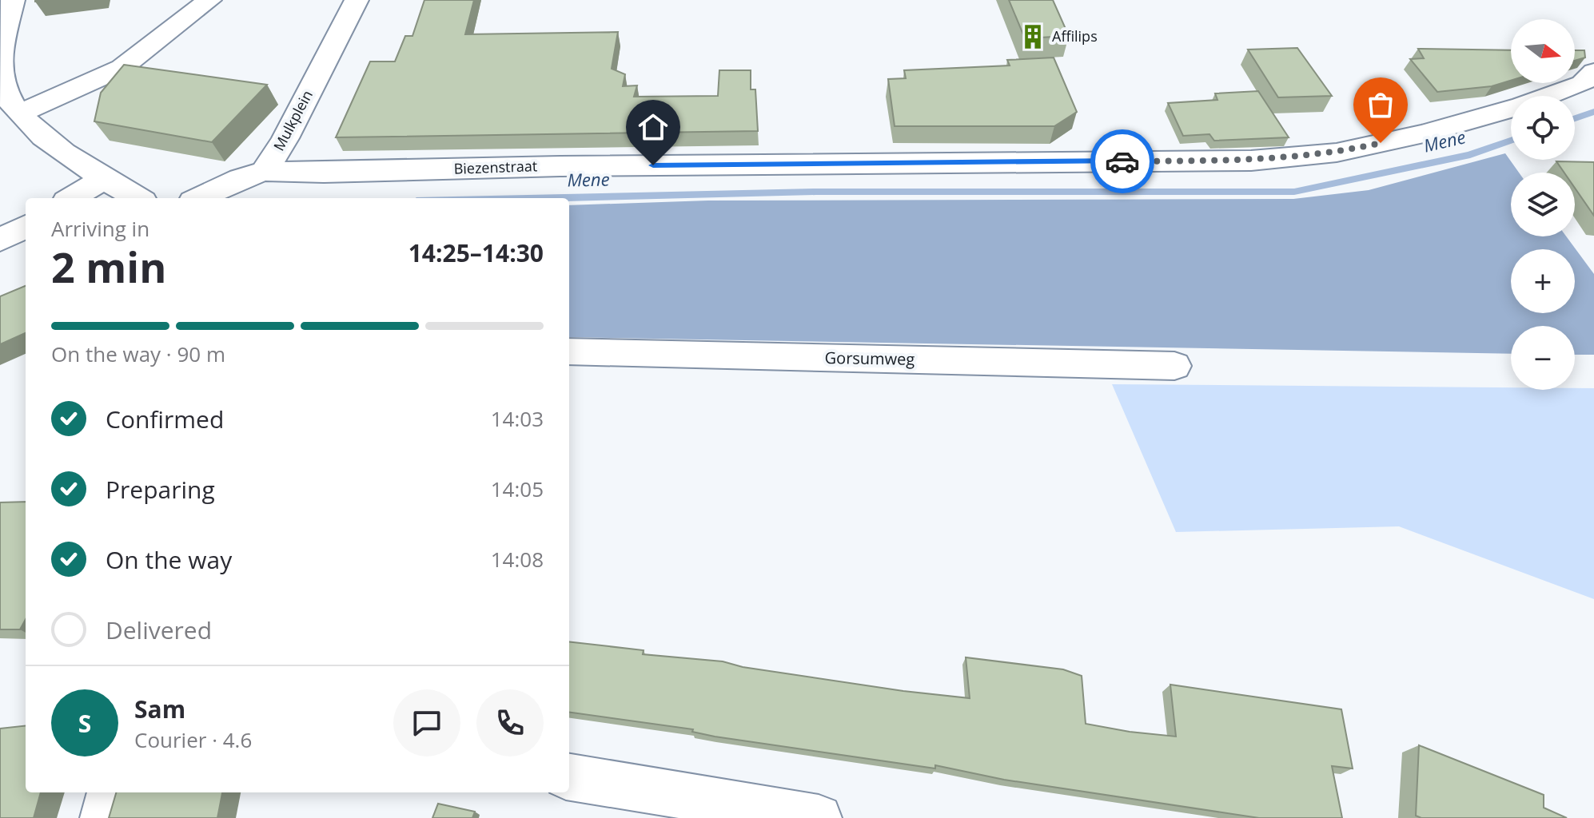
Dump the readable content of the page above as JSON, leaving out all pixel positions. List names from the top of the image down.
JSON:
{
  "streets": {
    "street": ["Mulkplein", "Biezenstraat", "Gorsumweg"]
  },
  "crossings": [
    ["Mulkplein", "Biezenstraat"]
  ],
  "water": ["Mene"],
  "places": {
    "building": ["Affilips"]
  },
  "north": "right",
  "page": {
    "map_buttons": ["+", "−"],
    "heading": ["2 min", "Arriving in", "14:25–14:30"],
    "panel": ["Sam", "Courier · 4.6"],
    "bar": "On the way · 90 m",
    "list": [
      ["Confirmed", "14:03"],
      ["Preparing", "14:05"],
      ["On the way", "14:08"],
      "Delivered"
    ],
    "round": "S"
  }
}
